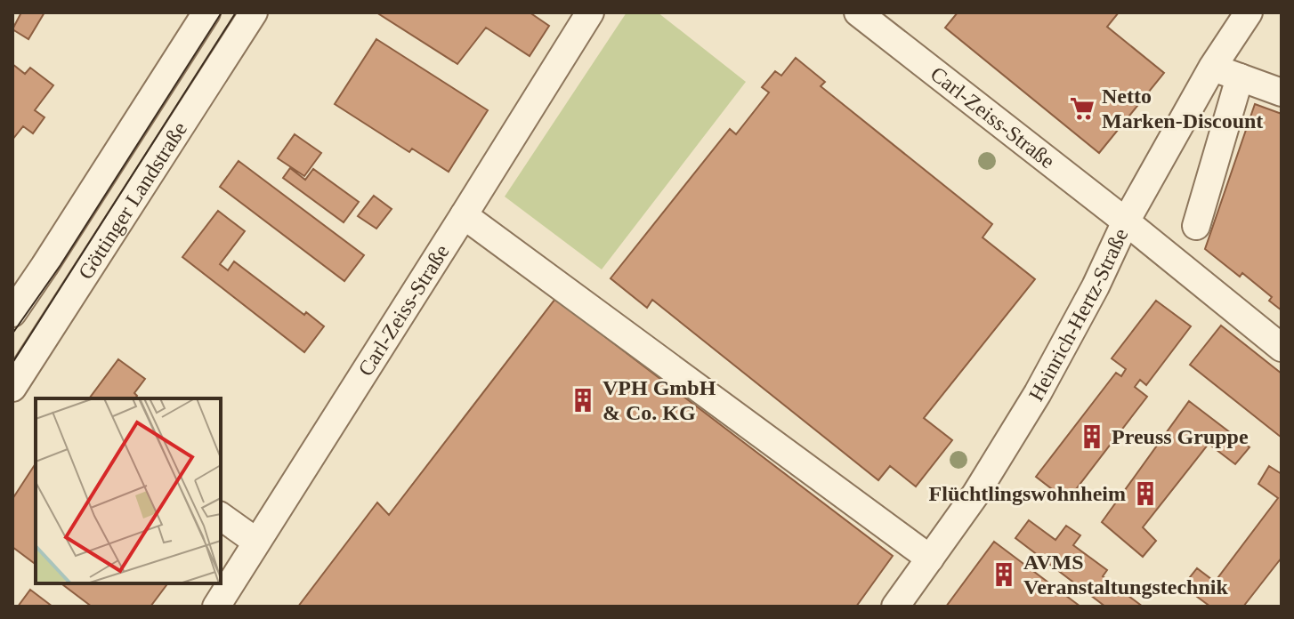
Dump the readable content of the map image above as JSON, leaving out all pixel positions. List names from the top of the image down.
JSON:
{
  "streets": {
    "street": ["Carl-Zeiss-Straße", "Göttinger Landstraße", "Heinrich-Hertz-Straße"]
  },
  "crossings": [
    ["Carl-Zeiss-Straße", "Heinrich-Hertz-Straße"]
  ],
  "places": {
    "supermarket": ["Netto Marken-Discount"],
    "building": [
      "VPH GmbH & Co. KG",
      "Preuss Gruppe",
      "Flüchtlingswohnheim",
      "AVMS Veranstaltungstechnik"
    ]
  }
}
